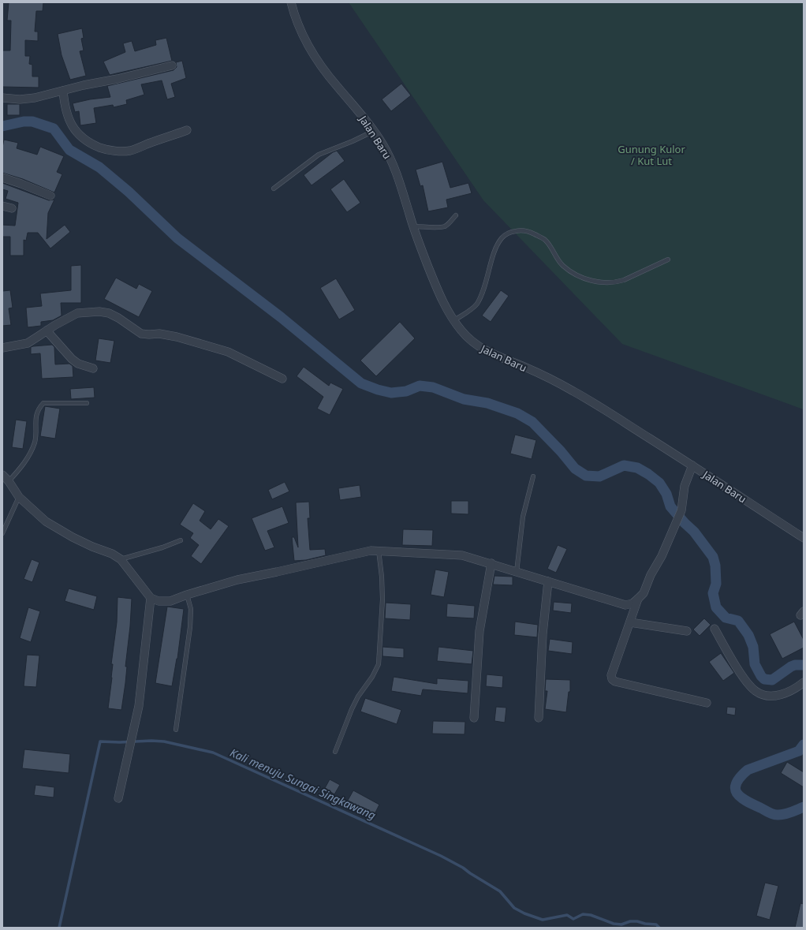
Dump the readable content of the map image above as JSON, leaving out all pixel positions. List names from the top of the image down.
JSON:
{
  "streets": {
    "street": ["Jalan Baru"]
  },
  "water": ["Kali menuju Sungai Singkawang"],
  "parks": ["Gunung Kulor / Kut Lut"]
}
